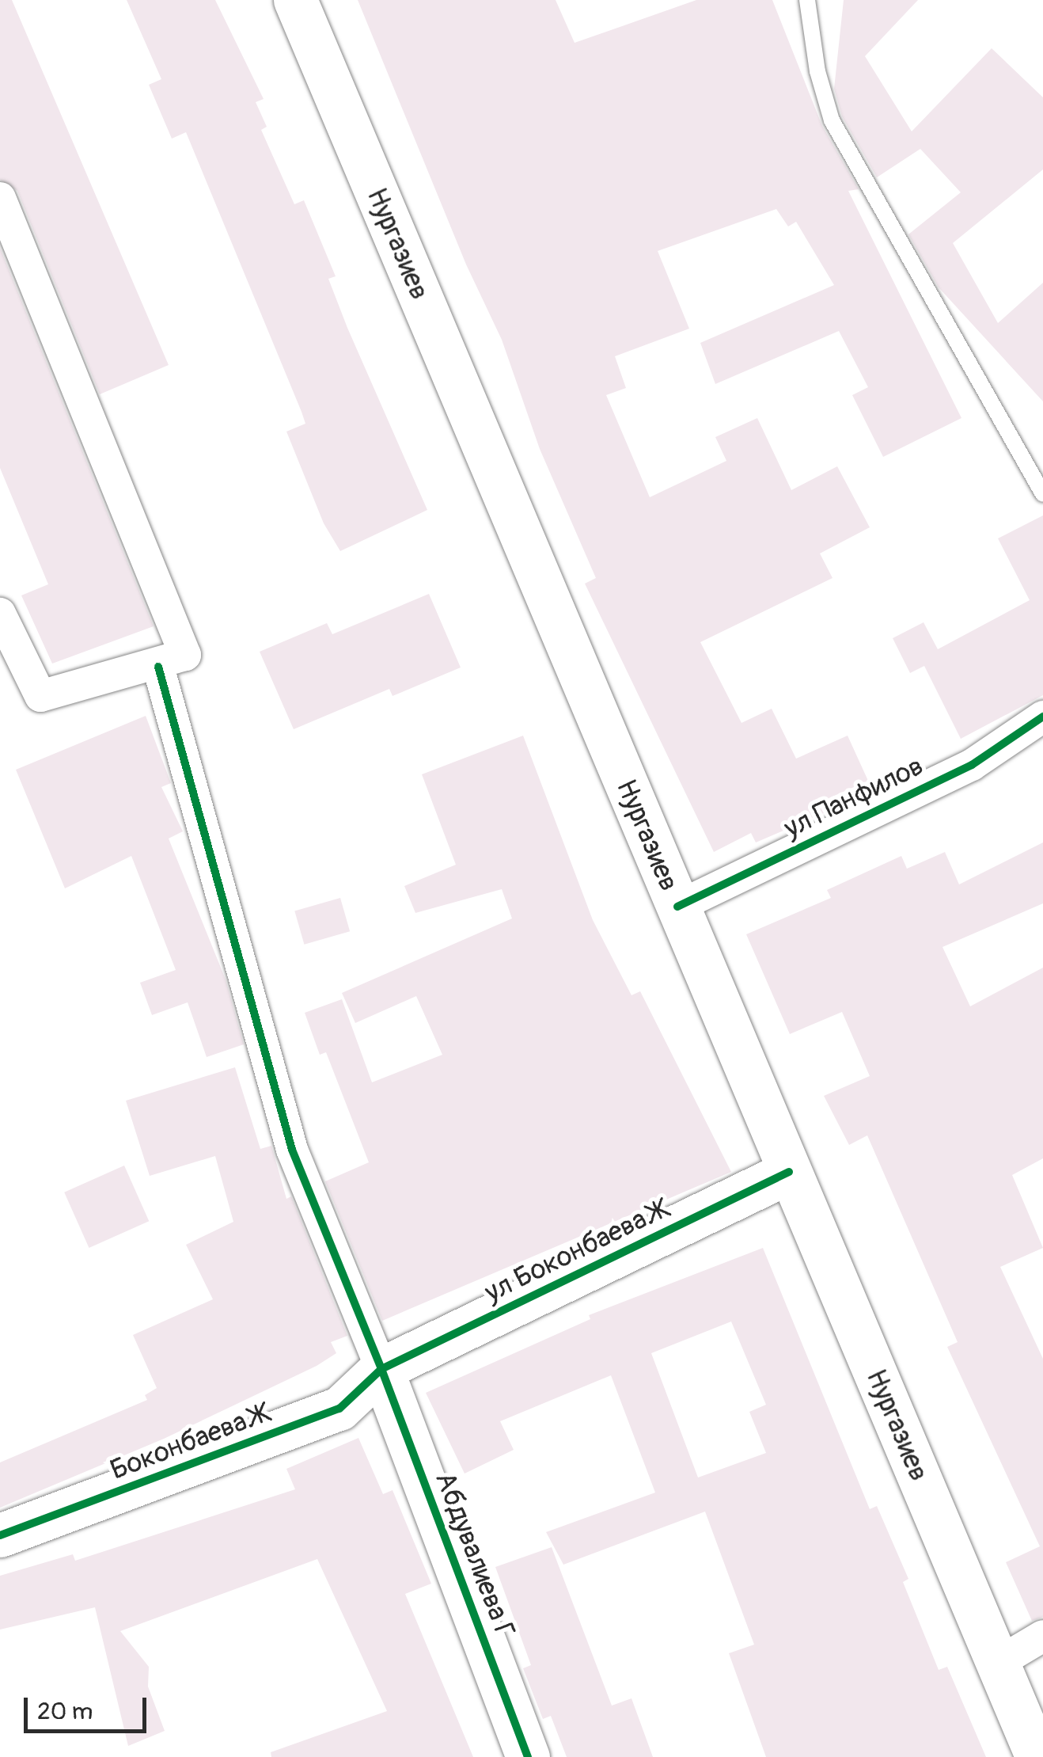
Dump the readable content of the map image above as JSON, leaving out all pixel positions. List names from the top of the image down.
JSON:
{
  "streets": {
    "main road": [
      "Нургазиев",
      "ул Боконбаева.Ж",
      "Боконбаева.Ж",
      "Абдувалиева Г"
    ],
    "street": ["ул Панфилов"]
  },
  "crossings": [
    ["Нургазиев", "ул Панфилов"],
    ["Нургазиев", "ул Боконбаева.Ж"],
    ["ул Боконбаева.Ж", "Боконбаева.Ж"],
    ["ул Боконбаева.Ж", "Абдувалиева Г"],
    ["Боконбаева.Ж", "Абдувалиева Г"]
  ],
  "scale_bar": "20 m"
}
